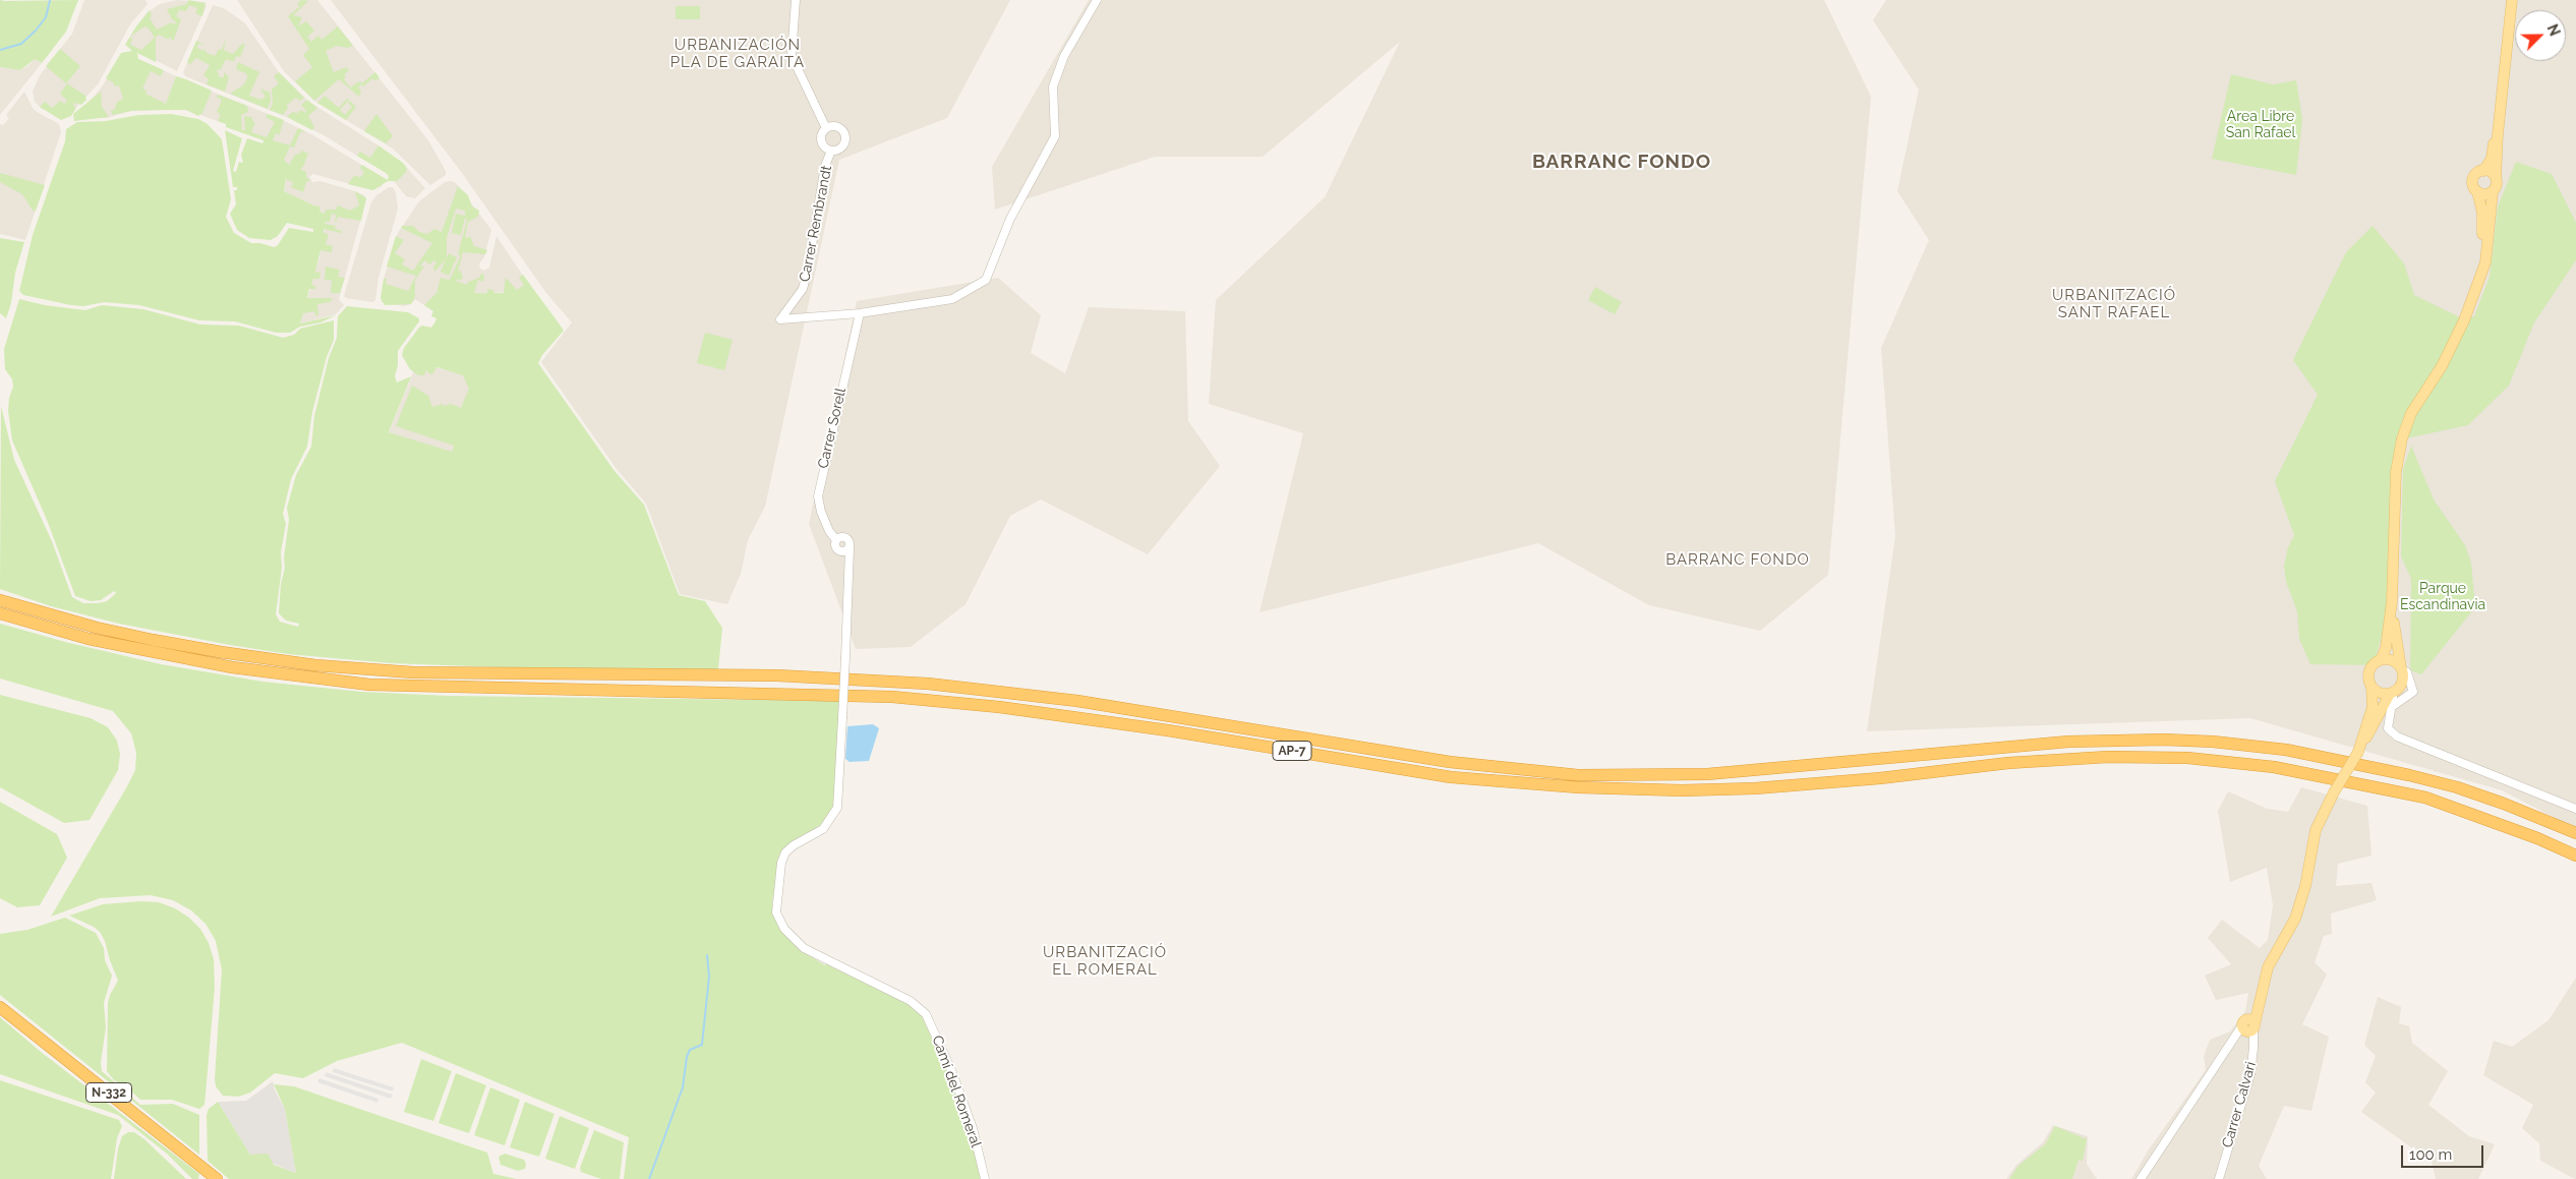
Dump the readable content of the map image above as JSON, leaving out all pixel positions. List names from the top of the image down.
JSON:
{
  "streets": {
    "highway": ["AP-7", "N-332"],
    "street": [
      "Carrer Rembrandt",
      "Carrer Sorell",
      "Camí del Romeral",
      "Carrer Calvari"
    ]
  },
  "crossings": [
    ["Carrer Rembrandt", "Carrer Sorell"],
    ["Carrer Sorell", "Camí del Romeral"]
  ],
  "districts": [
    "URBANIZACIÓN PLA DE GARAITA",
    "BARRANC FONDO",
    "URBANITZACIÓ SANT RAFAEL",
    "BARRANC FONDO",
    "URBANITZACIÓ EL ROMERAL"
  ],
  "parks": ["Area Libre San Rafael", "Parque Escandinavia"],
  "scale_bar": "100 m",
  "north": "top right"
}
